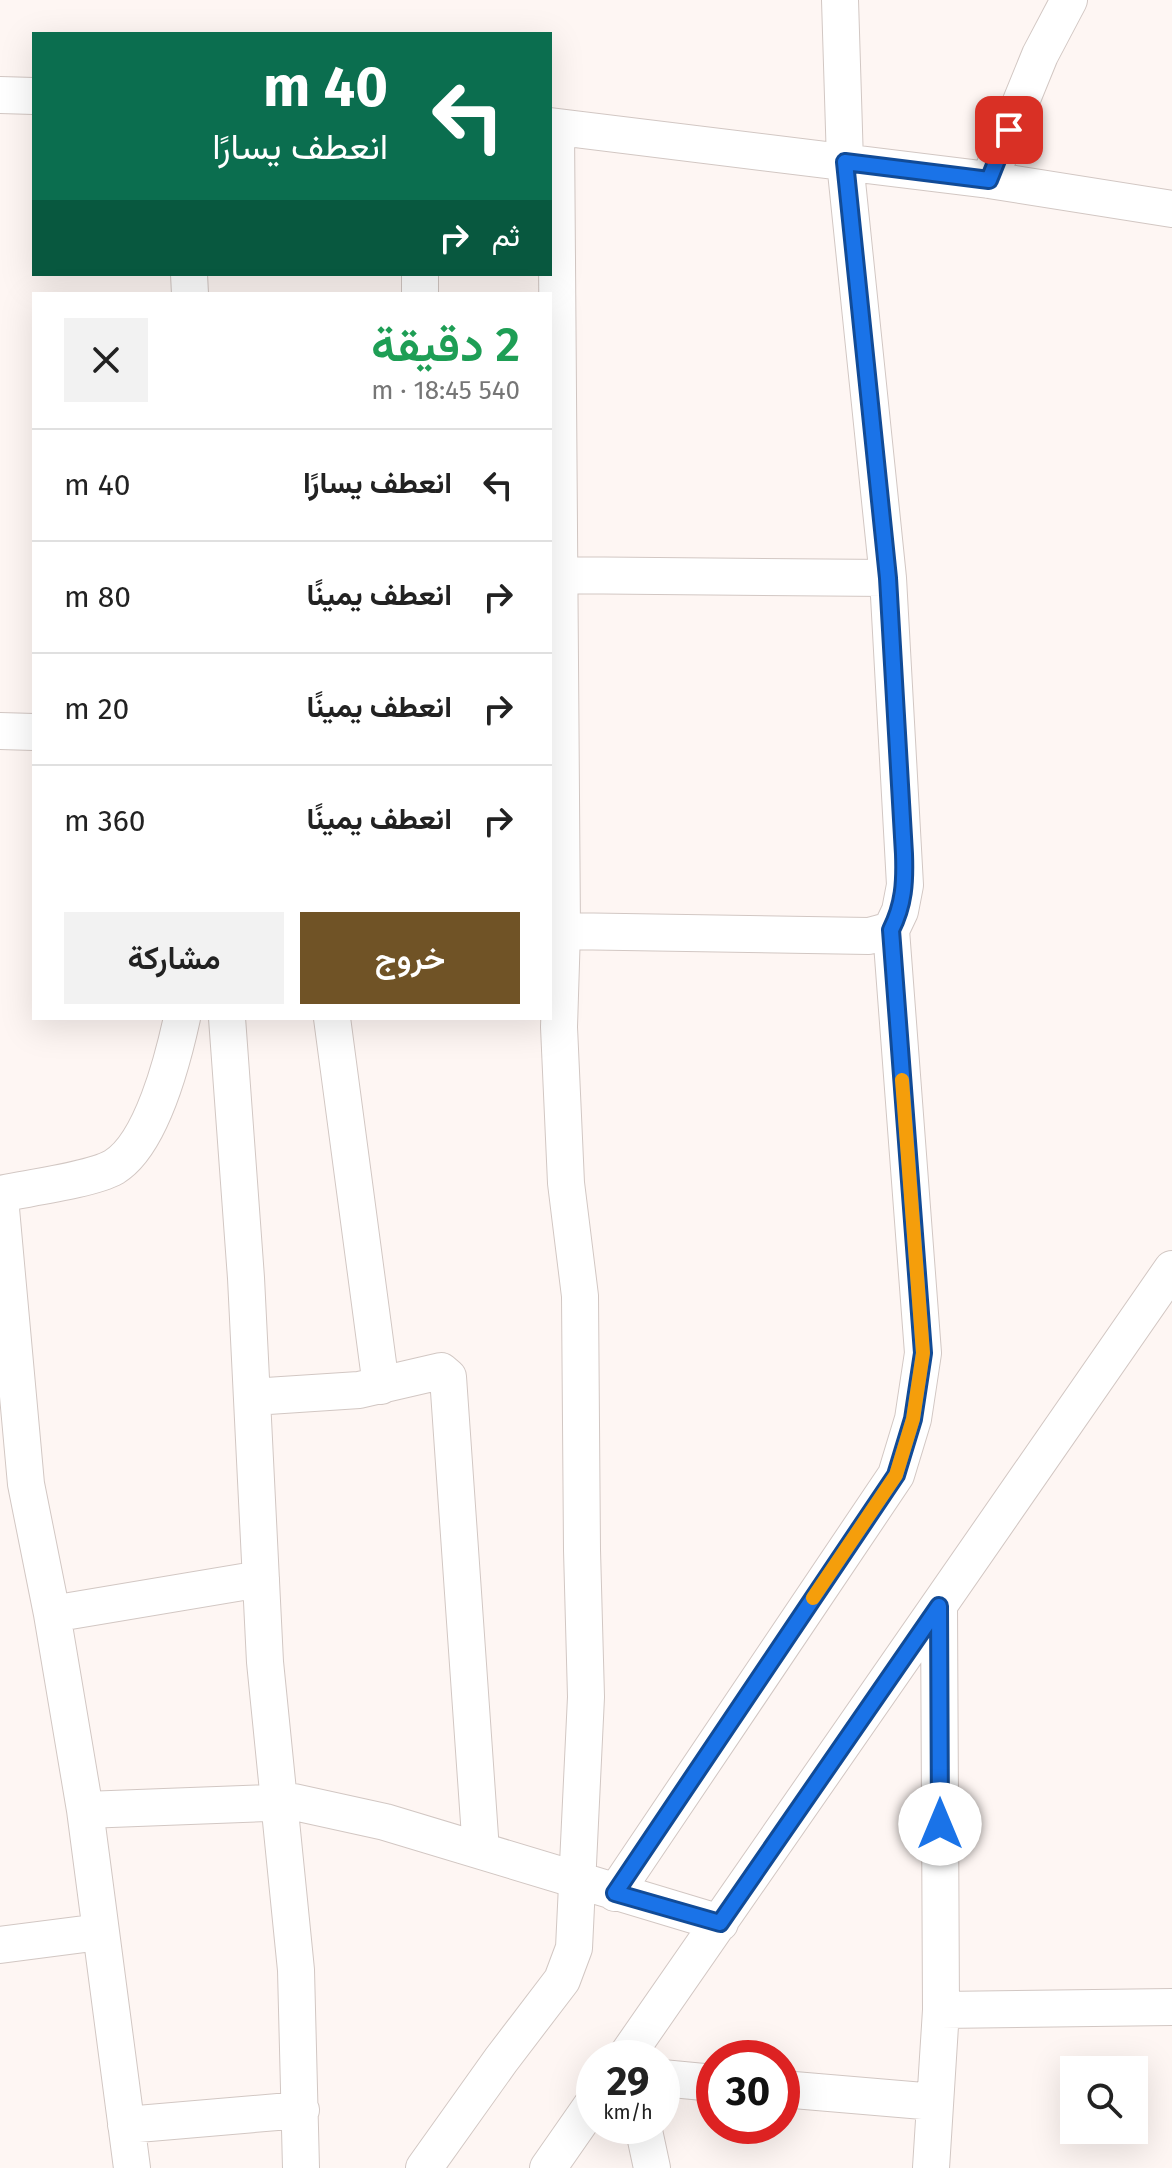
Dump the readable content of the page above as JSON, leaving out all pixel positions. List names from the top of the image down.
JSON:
{
  "page": {
    "turn": ["40 m", "انعطف يسارًا"],
    "then": "ثم",
    "heading": ["2 دقيقة", "540 m · 18:45"],
    "list": [
      {
        "name": "انعطف يسارًا",
        "value": "40 m"
      },
      {
        "name": "انعطف يمينًا",
        "value": "80 m"
      },
      {
        "name": "انعطف يمينًا",
        "value": "20 m"
      },
      {
        "name": "انعطف يمينًا",
        "value": "360 m"
      }
    ],
    "buttons": ["خروج", "مشاركة"],
    "speed": "29 km/h",
    "limit": "30"
  }
}
